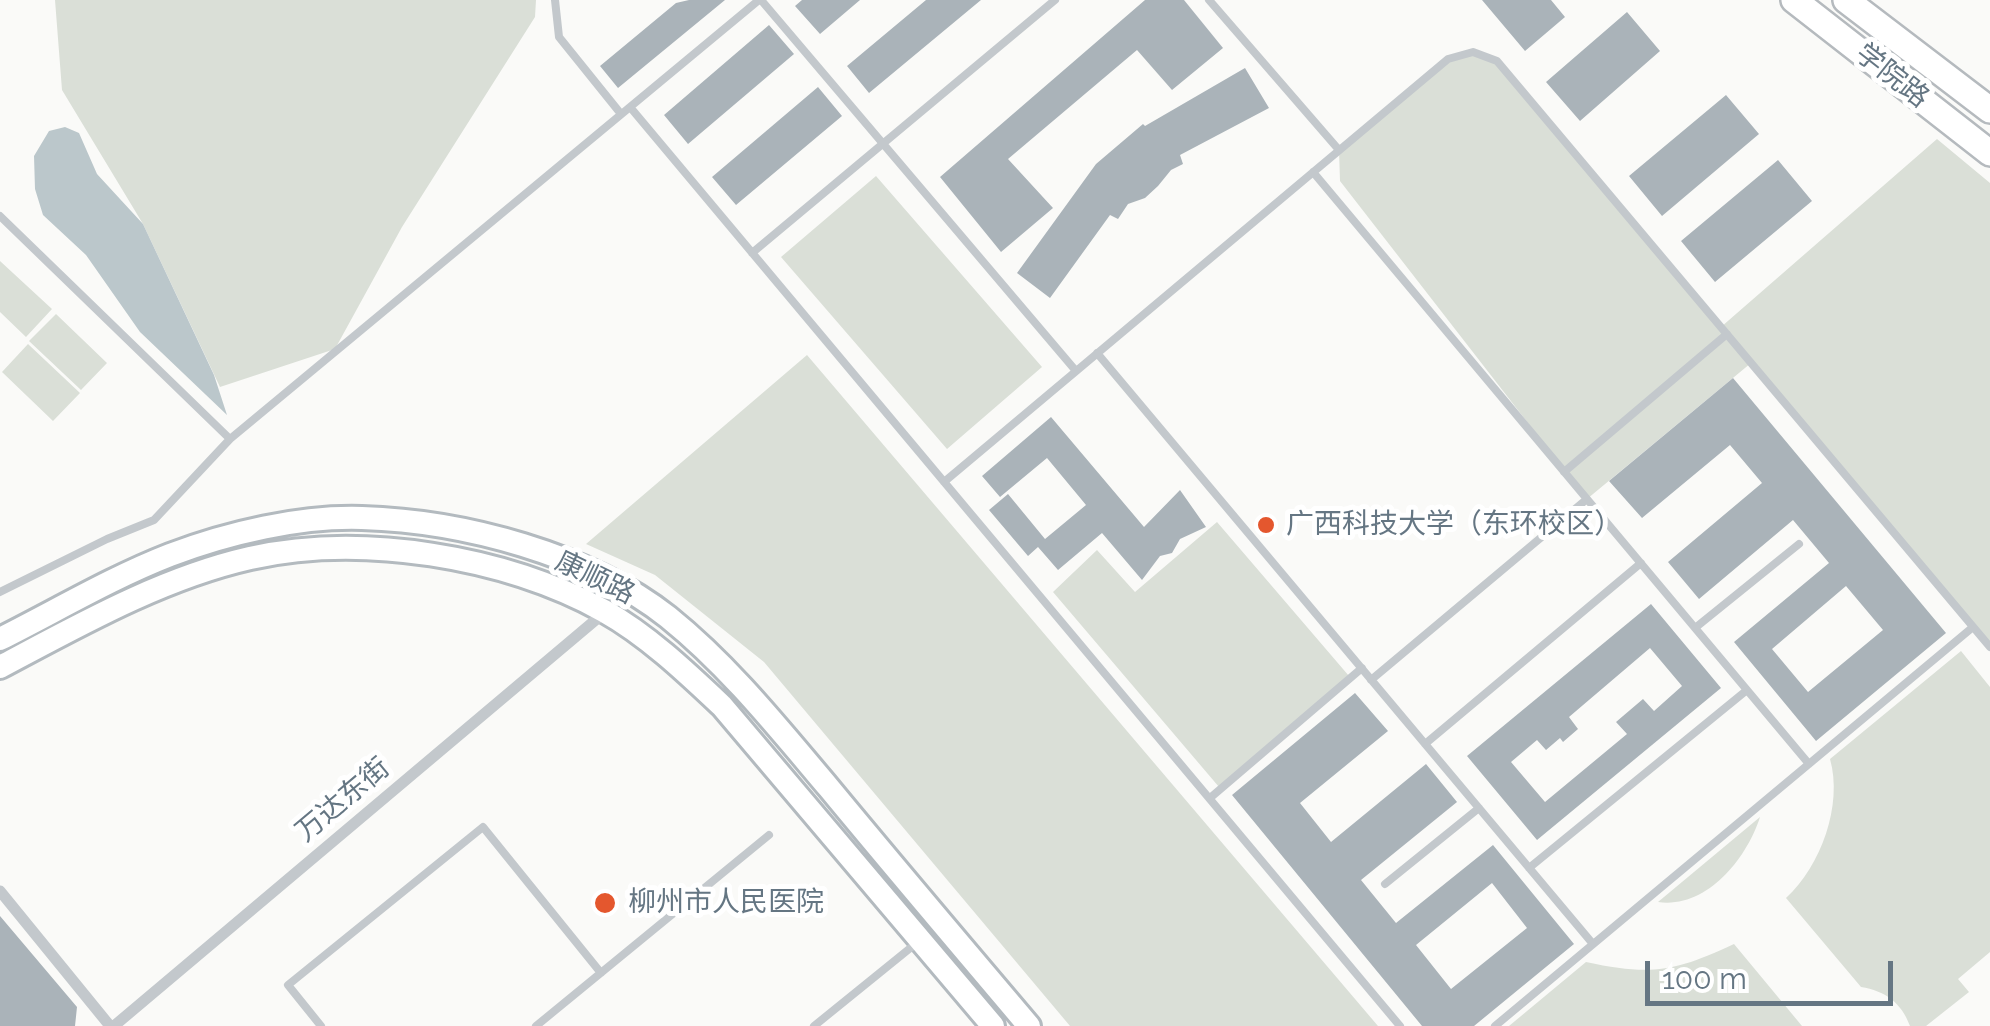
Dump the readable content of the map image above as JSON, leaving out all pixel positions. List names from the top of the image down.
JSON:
{
  "streets": {
    "main road": ["学院路", "康顺路"],
    "street": ["万达东街"]
  },
  "crossings": [
    ["康顺路", "万达东街"]
  ],
  "places": ["广西科技大学（东环校区）", "柳州市人民医院"],
  "scale_bar": "100 m"
}
